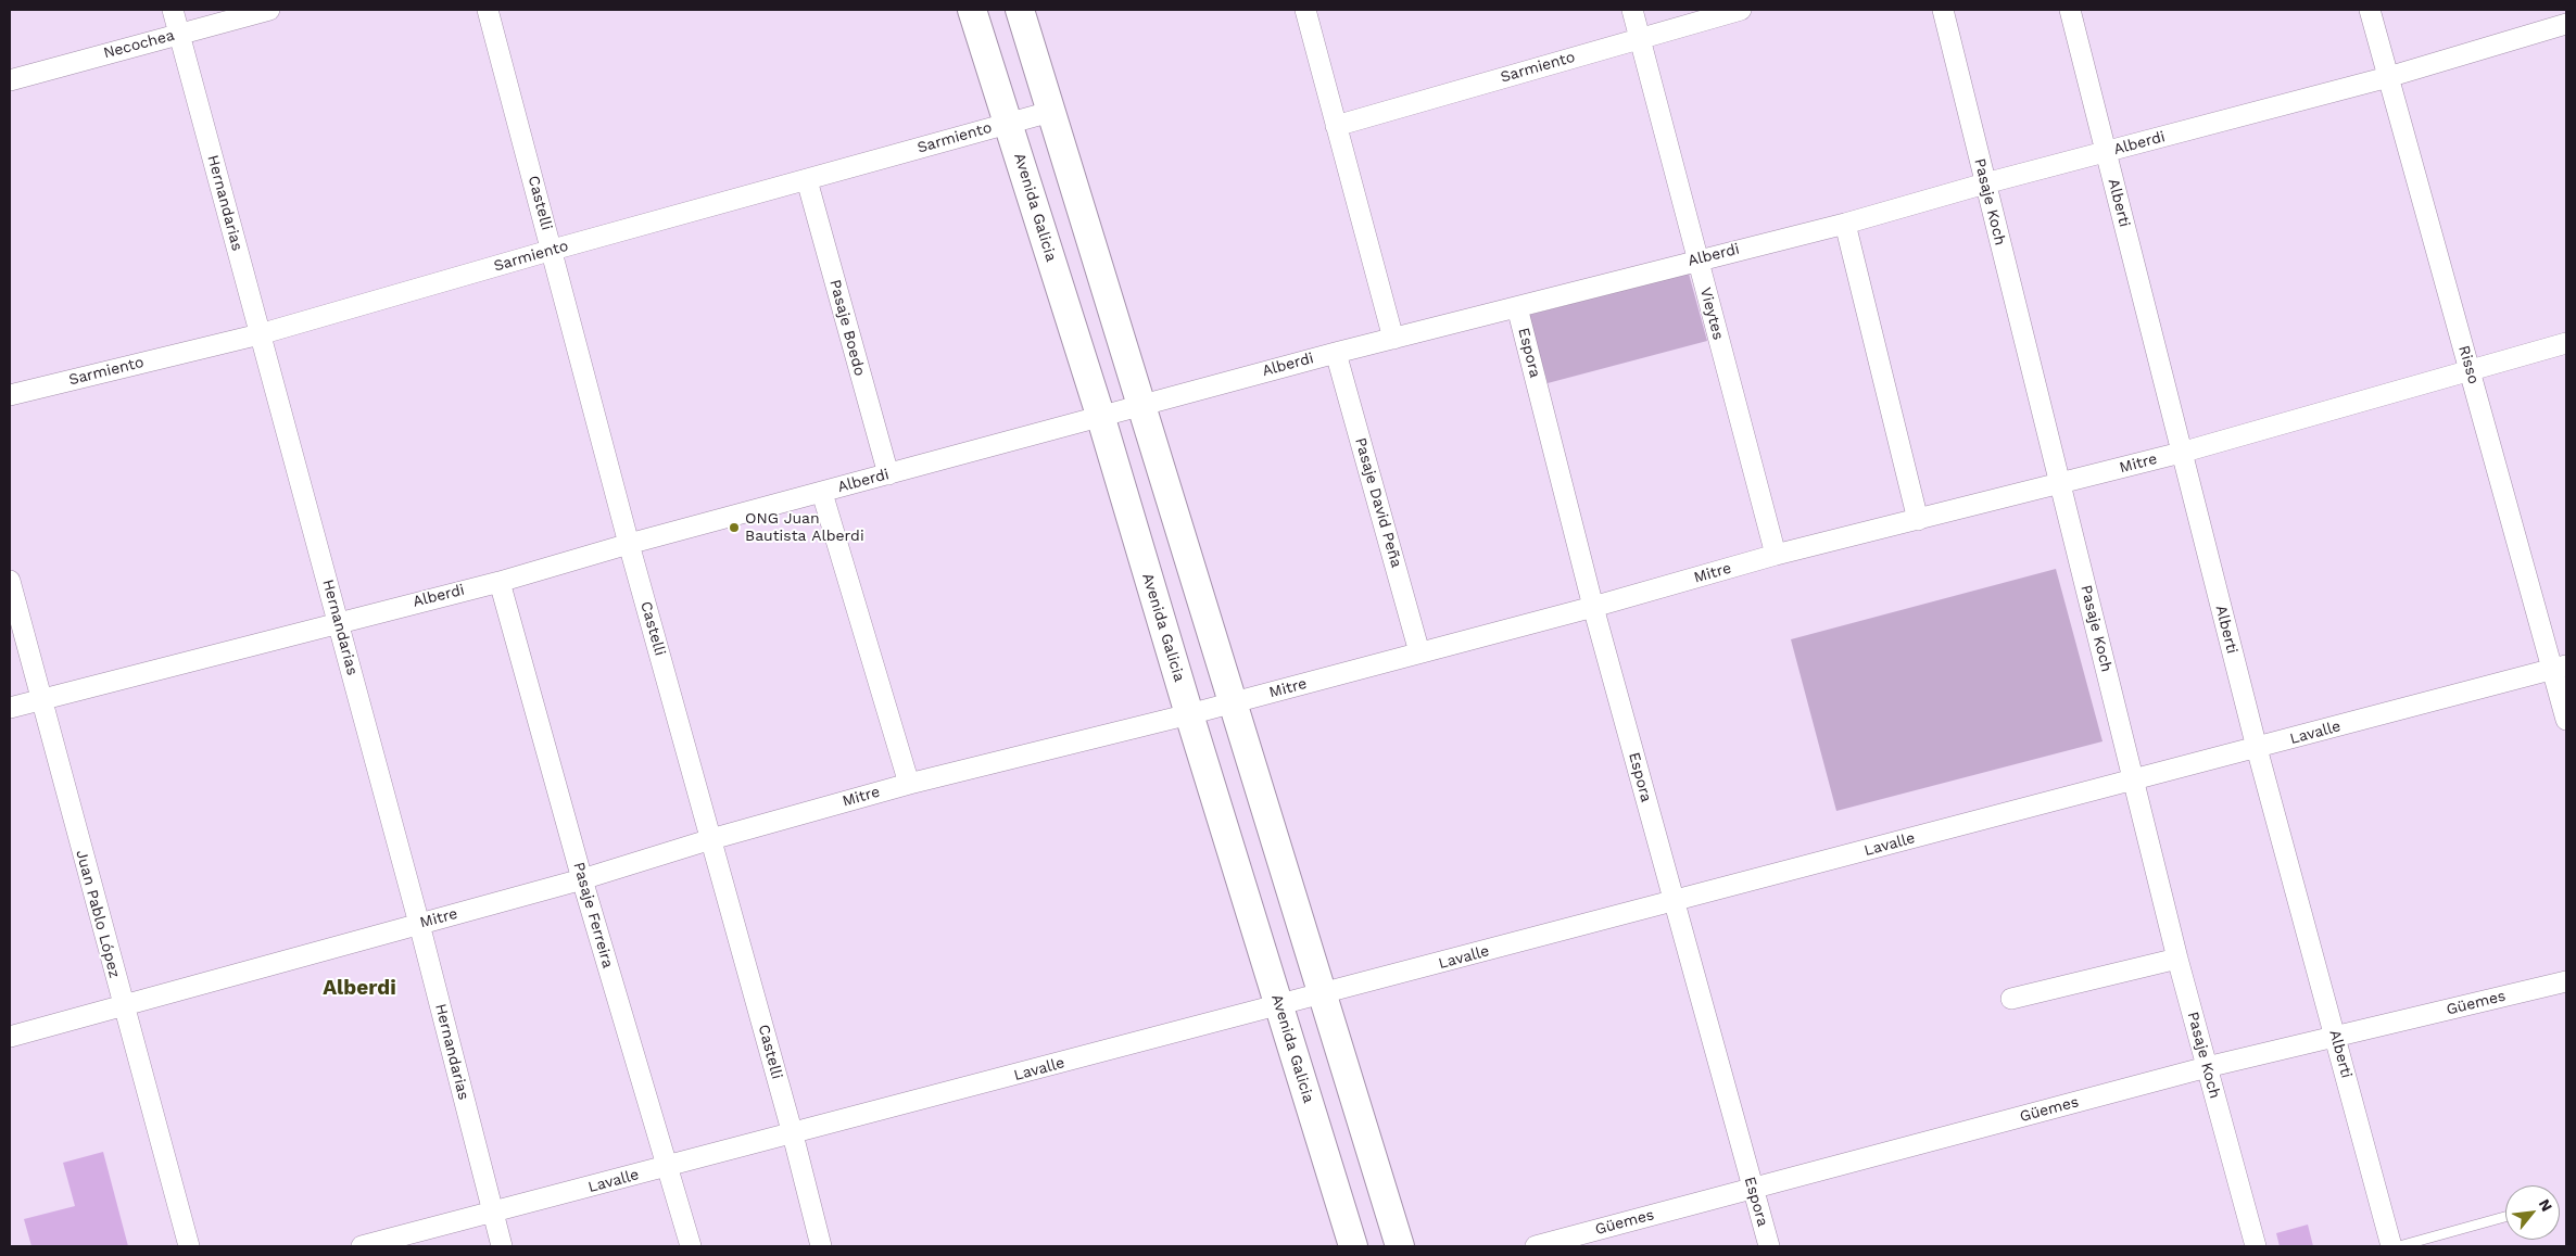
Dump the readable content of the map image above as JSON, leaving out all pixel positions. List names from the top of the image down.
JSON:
{
  "streets": {
    "main road": ["Avenida Galicia"],
    "street": [
      "Necochea",
      "Sarmiento",
      "Alberdi",
      "Pasaje Koch",
      "Hernandarias",
      "Castelli",
      "Alberti",
      "Vieytes",
      "Pasaje Boedo",
      "Espora",
      "Risso",
      "Mitre",
      "Pasaje David Peña",
      "Lavalle",
      "Juan Pablo López",
      "Pasaje Ferreira",
      "Güemes"
    ]
  },
  "crossings": [
    ["Necochea", "Hernandarias"],
    ["Sarmiento", "Hernandarias"],
    ["Sarmiento", "Castelli"],
    ["Sarmiento", "Avenida Galicia"],
    ["Sarmiento", "Vieytes"],
    ["Sarmiento", "Pasaje Boedo"],
    ["Alberdi", "Pasaje Koch"],
    ["Alberdi", "Hernandarias"],
    ["Alberdi", "Castelli"],
    ["Alberdi", "Alberti"],
    ["Alberdi", "Avenida Galicia"],
    ["Alberdi", "Vieytes"],
    ["Alberdi", "Pasaje Boedo"],
    ["Alberdi", "Espora"],
    ["Alberdi", "Risso"],
    ["Alberdi", "Pasaje David Peña"],
    ["Alberdi", "Juan Pablo López"],
    ["Alberdi", "Pasaje Ferreira"],
    ["Pasaje Koch", "Mitre"],
    ["Pasaje Koch", "Lavalle"],
    ["Pasaje Koch", "Güemes"],
    ["Hernandarias", "Mitre"],
    ["Hernandarias", "Lavalle"],
    ["Castelli", "Mitre"],
    ["Castelli", "Lavalle"],
    ["Alberti", "Mitre"],
    ["Alberti", "Lavalle"],
    ["Alberti", "Güemes"],
    ["Avenida Galicia", "Mitre"],
    ["Avenida Galicia", "Lavalle"],
    ["Vieytes", "Mitre"],
    ["Espora", "Mitre"],
    ["Espora", "Lavalle"],
    ["Espora", "Güemes"],
    ["Risso", "Mitre"],
    ["Risso", "Lavalle"],
    ["Mitre", "Pasaje David Peña"],
    ["Mitre", "Juan Pablo López"],
    ["Mitre", "Pasaje Ferreira"],
    ["Lavalle", "Pasaje Ferreira"]
  ],
  "districts": ["Alberdi"],
  "places": ["ONG Juan Bautista Alberdi"],
  "north": "top right"
}
